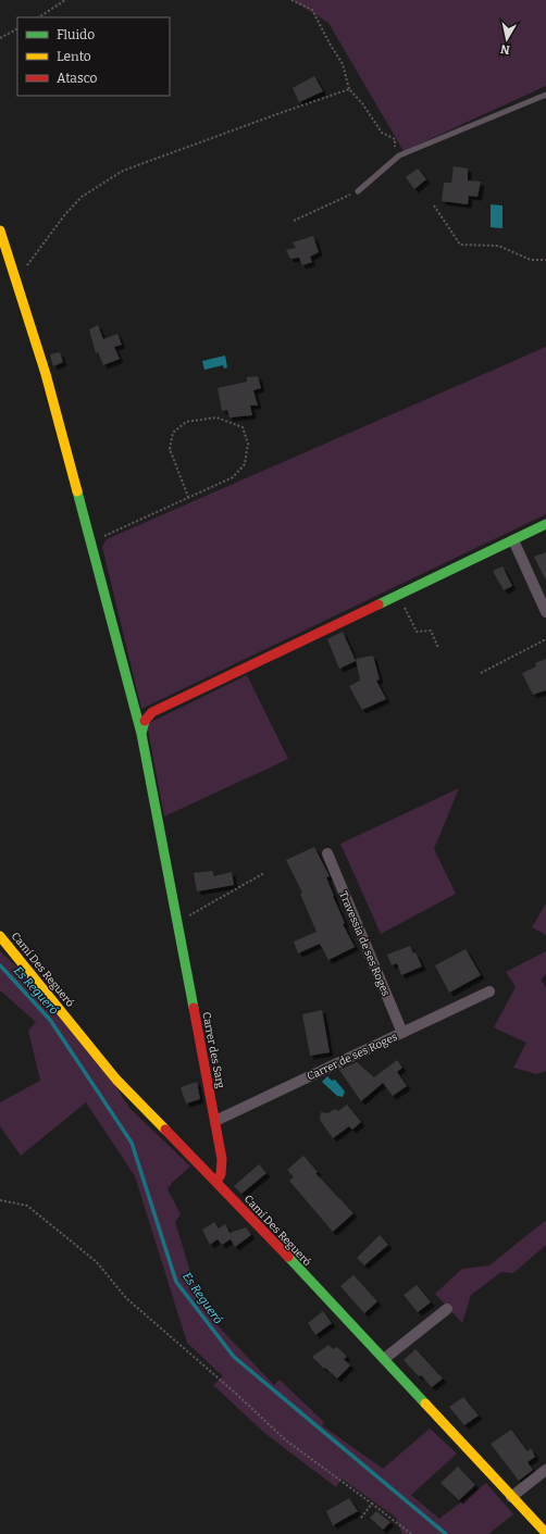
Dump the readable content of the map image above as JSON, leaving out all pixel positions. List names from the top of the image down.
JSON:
{
  "streets": {
    "street": [
      "Travessia de ses Roges",
      "Camí Des Regueró",
      "Carrer des Sarg",
      "Carrer de ses Roges"
    ]
  },
  "crossings": [
    ["Travessia de ses Roges", "Carrer de ses Roges"],
    ["Camí Des Regueró", "Carrer des Sarg"],
    ["Carrer des Sarg", "Carrer de ses Roges"]
  ],
  "water": ["Es Regueró"],
  "legend": ["Fluido", "Lento", "Atasco"],
  "north": "bottom"
}
